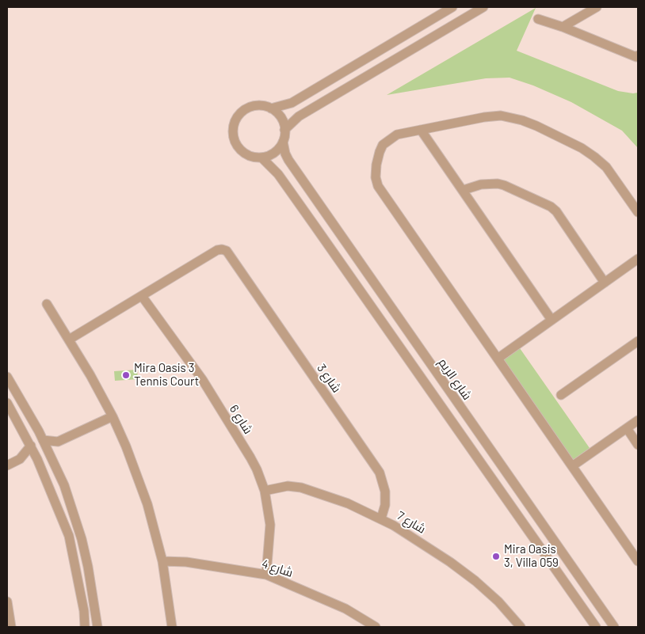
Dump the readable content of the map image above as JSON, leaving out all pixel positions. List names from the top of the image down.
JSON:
{
  "streets": {
    "street": [
      "شارع 3",
      "شارع الريم",
      "شارع 6",
      "شارع 7",
      "شارع 4"
    ]
  },
  "crossings": [
    ["شارع 3", "شارع 6"],
    ["شارع 3", "شارع 7"],
    ["شارع 6", "شارع 7"],
    ["شارع 6", "شارع 4"]
  ],
  "places": ["Mira Oasis 3 Tennis Court", "Mira Oasis 3, Villa 059"]
}
